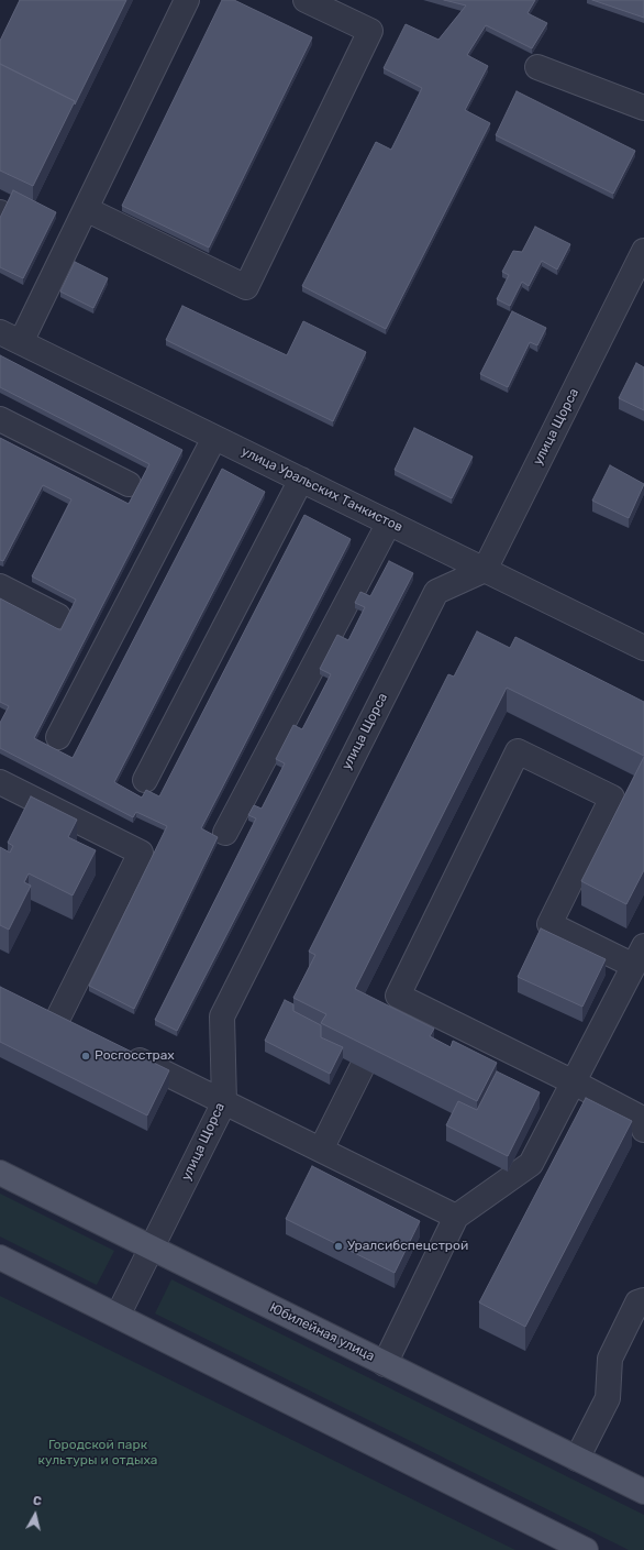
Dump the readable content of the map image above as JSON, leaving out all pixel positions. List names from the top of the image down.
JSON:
{
  "streets": {
    "main road": ["Юбилейная улица"],
    "street": ["улица Щорса", "улица Уральских Танкистов"]
  },
  "crossings": [
    ["улица Щорса", "улица Уральских Танкистов"],
    ["улица Щорса", "Юбилейная улица"]
  ],
  "parks": ["Городской парк культуры и отдыха"],
  "places": ["Росгосстрах", "Уралсибспецстрой"],
  "north": "top"
}
